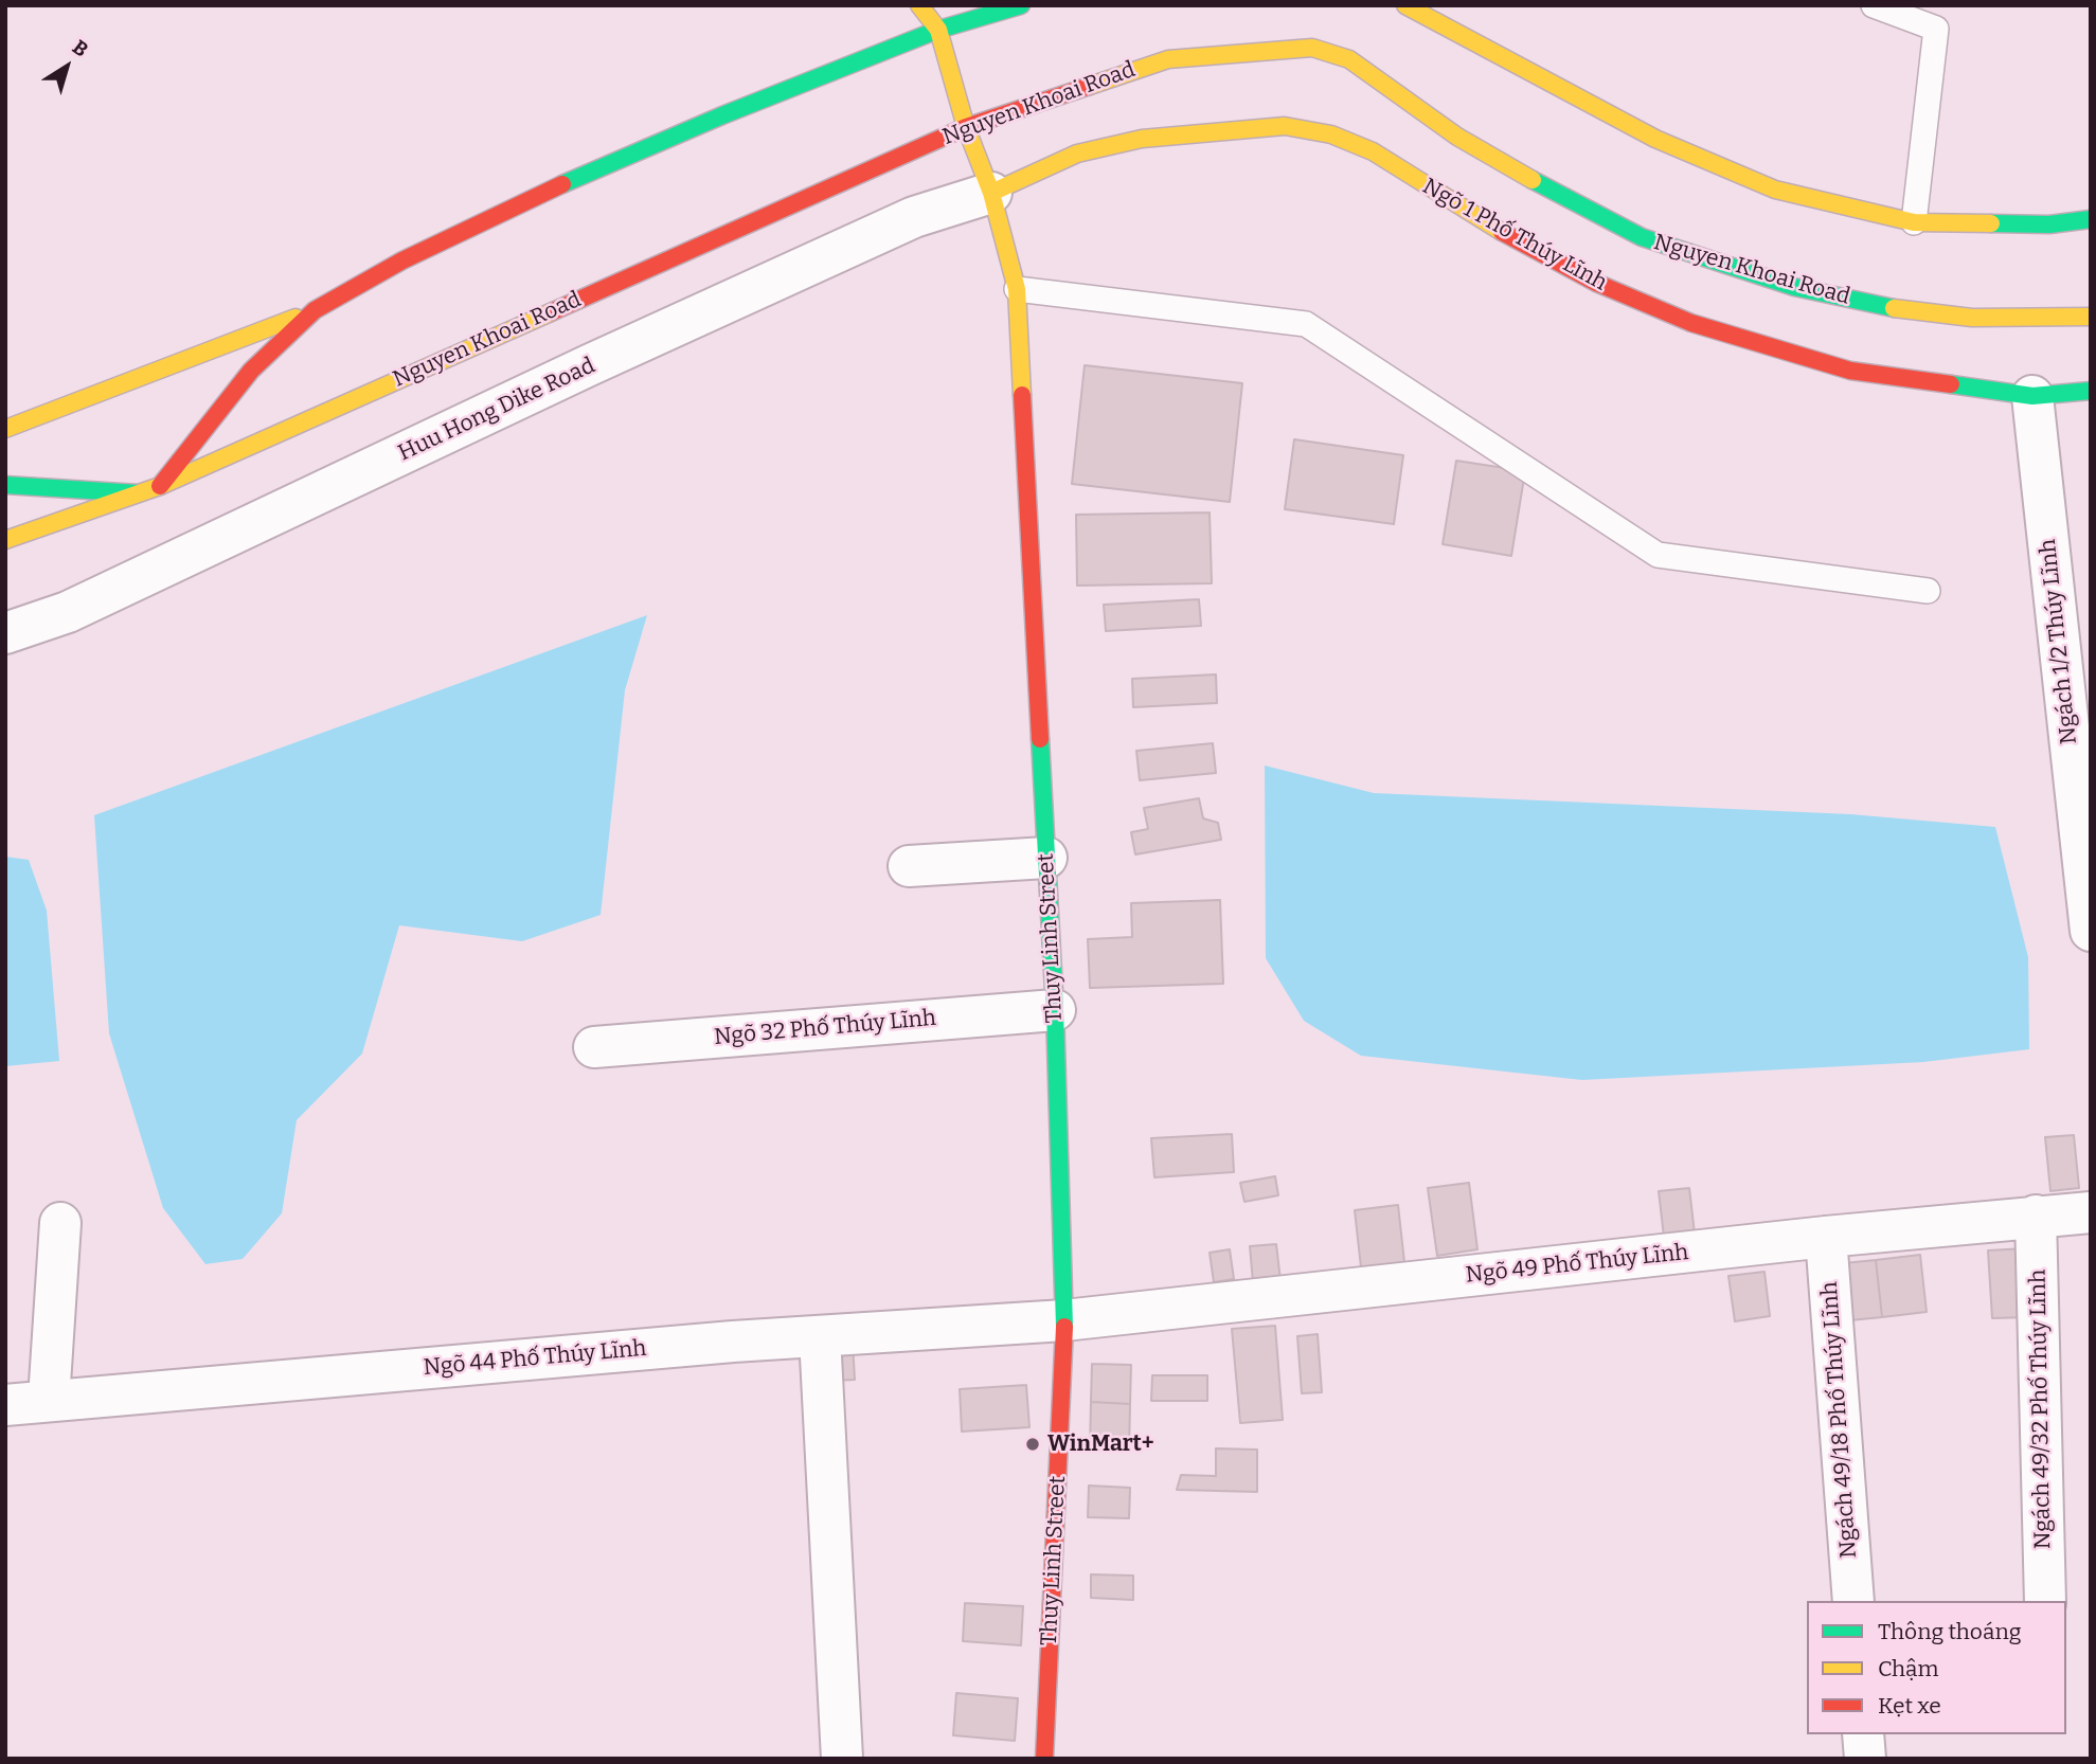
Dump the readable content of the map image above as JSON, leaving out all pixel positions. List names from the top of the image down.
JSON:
{
  "streets": {
    "street": [
      "Nguyen Khoai Road",
      "Ngõ 1 Phố Thúy Lĩnh",
      "Huu Hong Dike Road",
      "Ngách 1/2 Thúy Lĩnh",
      "Thuy Linh Street",
      "Ngõ 32 Phố Thúy Lĩnh",
      "Ngõ 49 Phố Thúy Lĩnh",
      "Ngõ 44 Phố Thúy Lĩnh",
      "Ngách 49/32 Phố Thúy Lĩnh",
      "Ngách 49/18 Phố Thúy Lĩnh"
    ]
  },
  "crossings": [
    ["Nguyen Khoai Road", "Thuy Linh Street"],
    ["Ngõ 1 Phố Thúy Lĩnh", "Huu Hong Dike Road"],
    ["Ngõ 1 Phố Thúy Lĩnh", "Ngách 1/2 Thúy Lĩnh"],
    ["Ngõ 1 Phố Thúy Lĩnh", "Thuy Linh Street"],
    ["Huu Hong Dike Road", "Thuy Linh Street"],
    ["Thuy Linh Street", "Ngõ 32 Phố Thúy Lĩnh"],
    ["Thuy Linh Street", "Ngõ 49 Phố Thúy Lĩnh"],
    ["Thuy Linh Street", "Ngõ 44 Phố Thúy Lĩnh"],
    ["Ngõ 49 Phố Thúy Lĩnh", "Ngõ 44 Phố Thúy Lĩnh"],
    ["Ngõ 49 Phố Thúy Lĩnh", "Ngách 49/32 Phố Thúy Lĩnh"],
    ["Ngõ 49 Phố Thúy Lĩnh", "Ngách 49/18 Phố Thúy Lĩnh"]
  ],
  "places": ["WinMart+"],
  "legend": ["Thông thoáng", "Chậm", "Kẹt xe"],
  "north": "top right"
}
